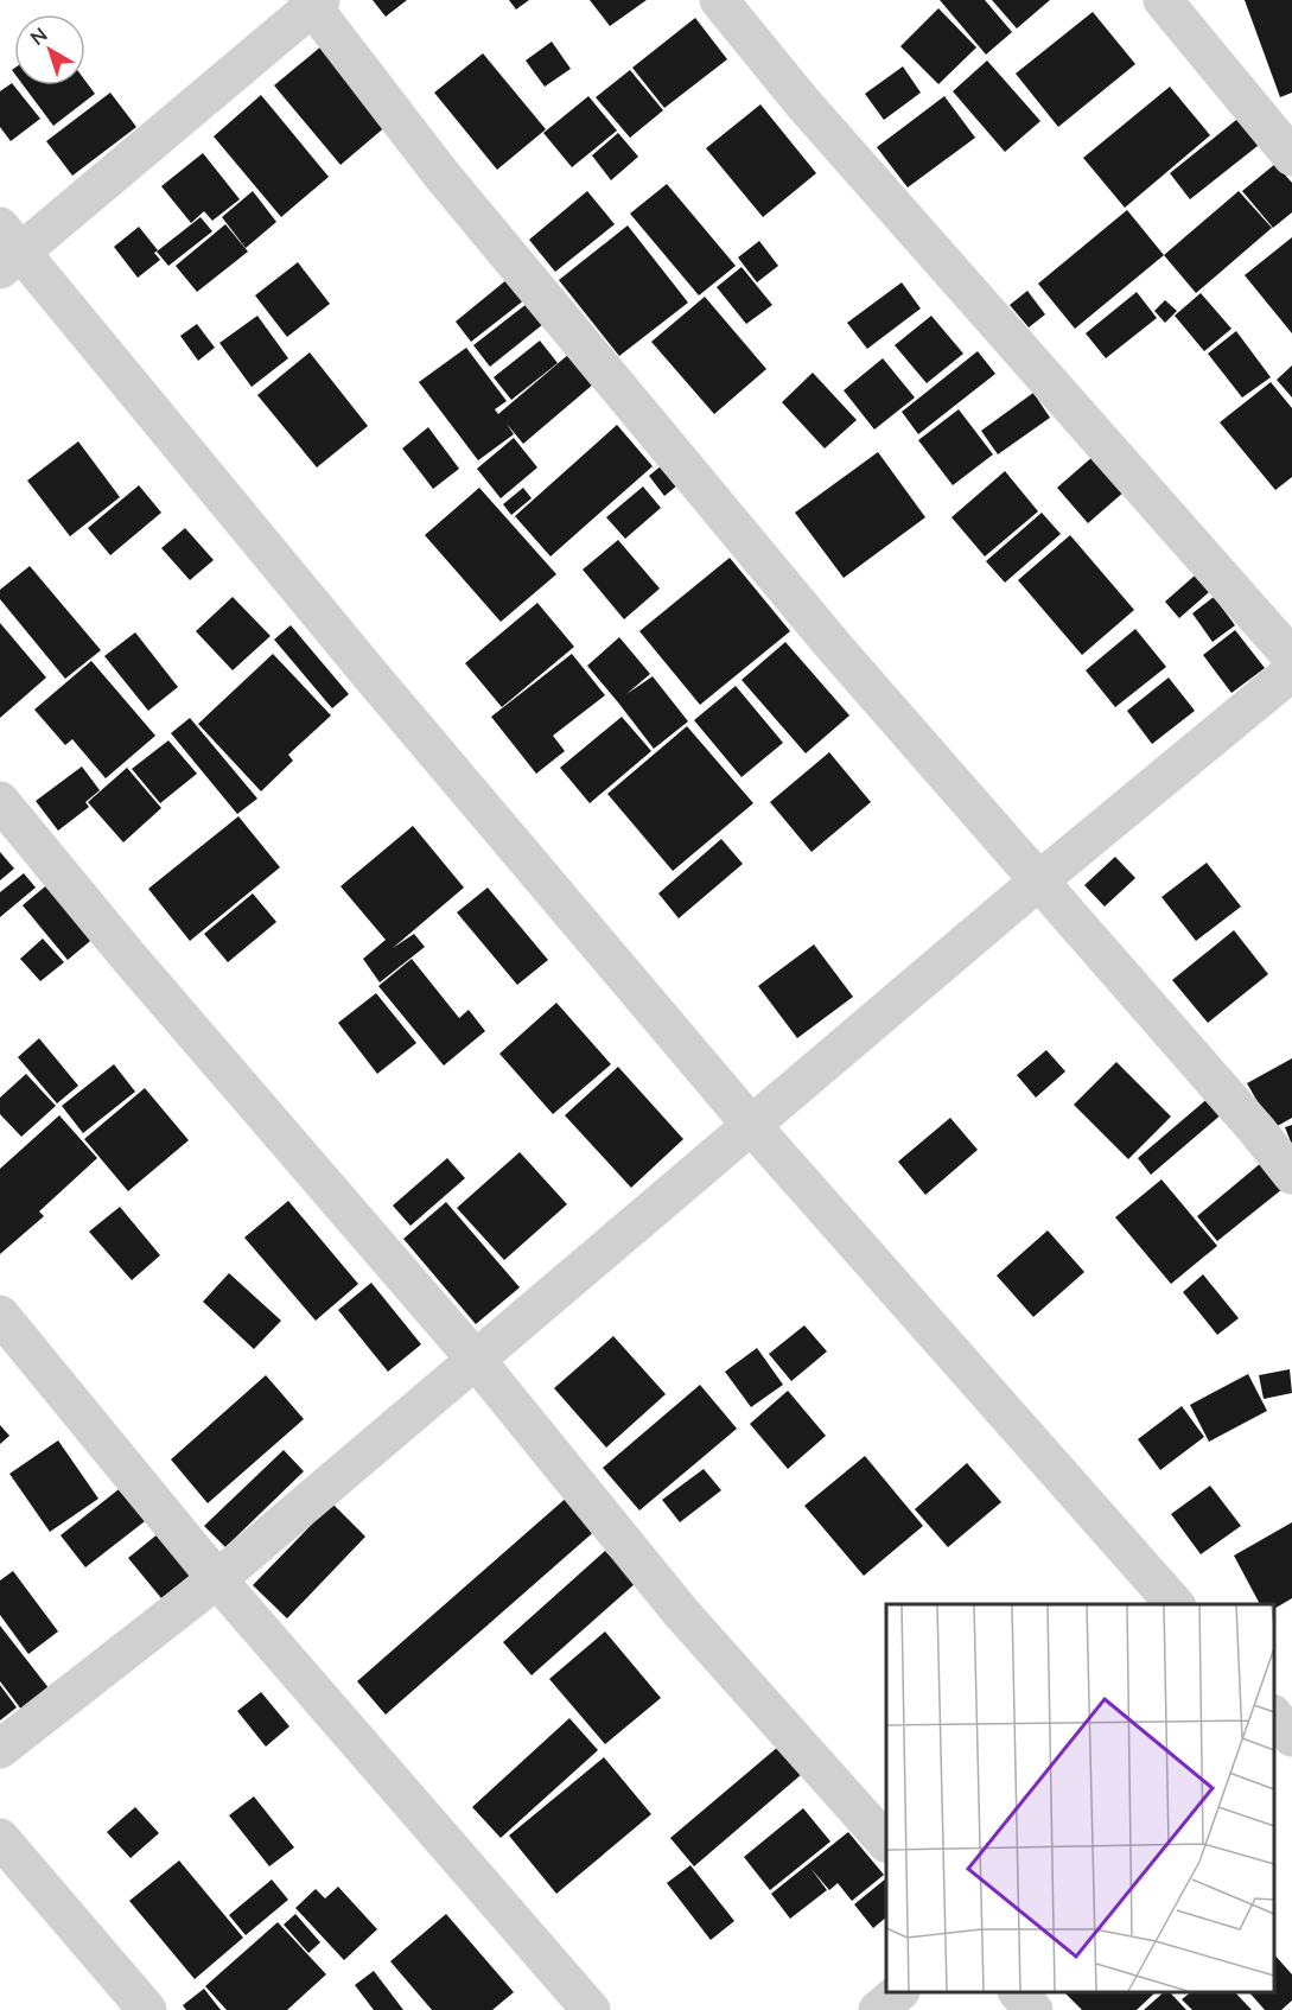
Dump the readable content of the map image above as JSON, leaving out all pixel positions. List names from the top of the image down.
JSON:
{
  "north": "top left"
}
